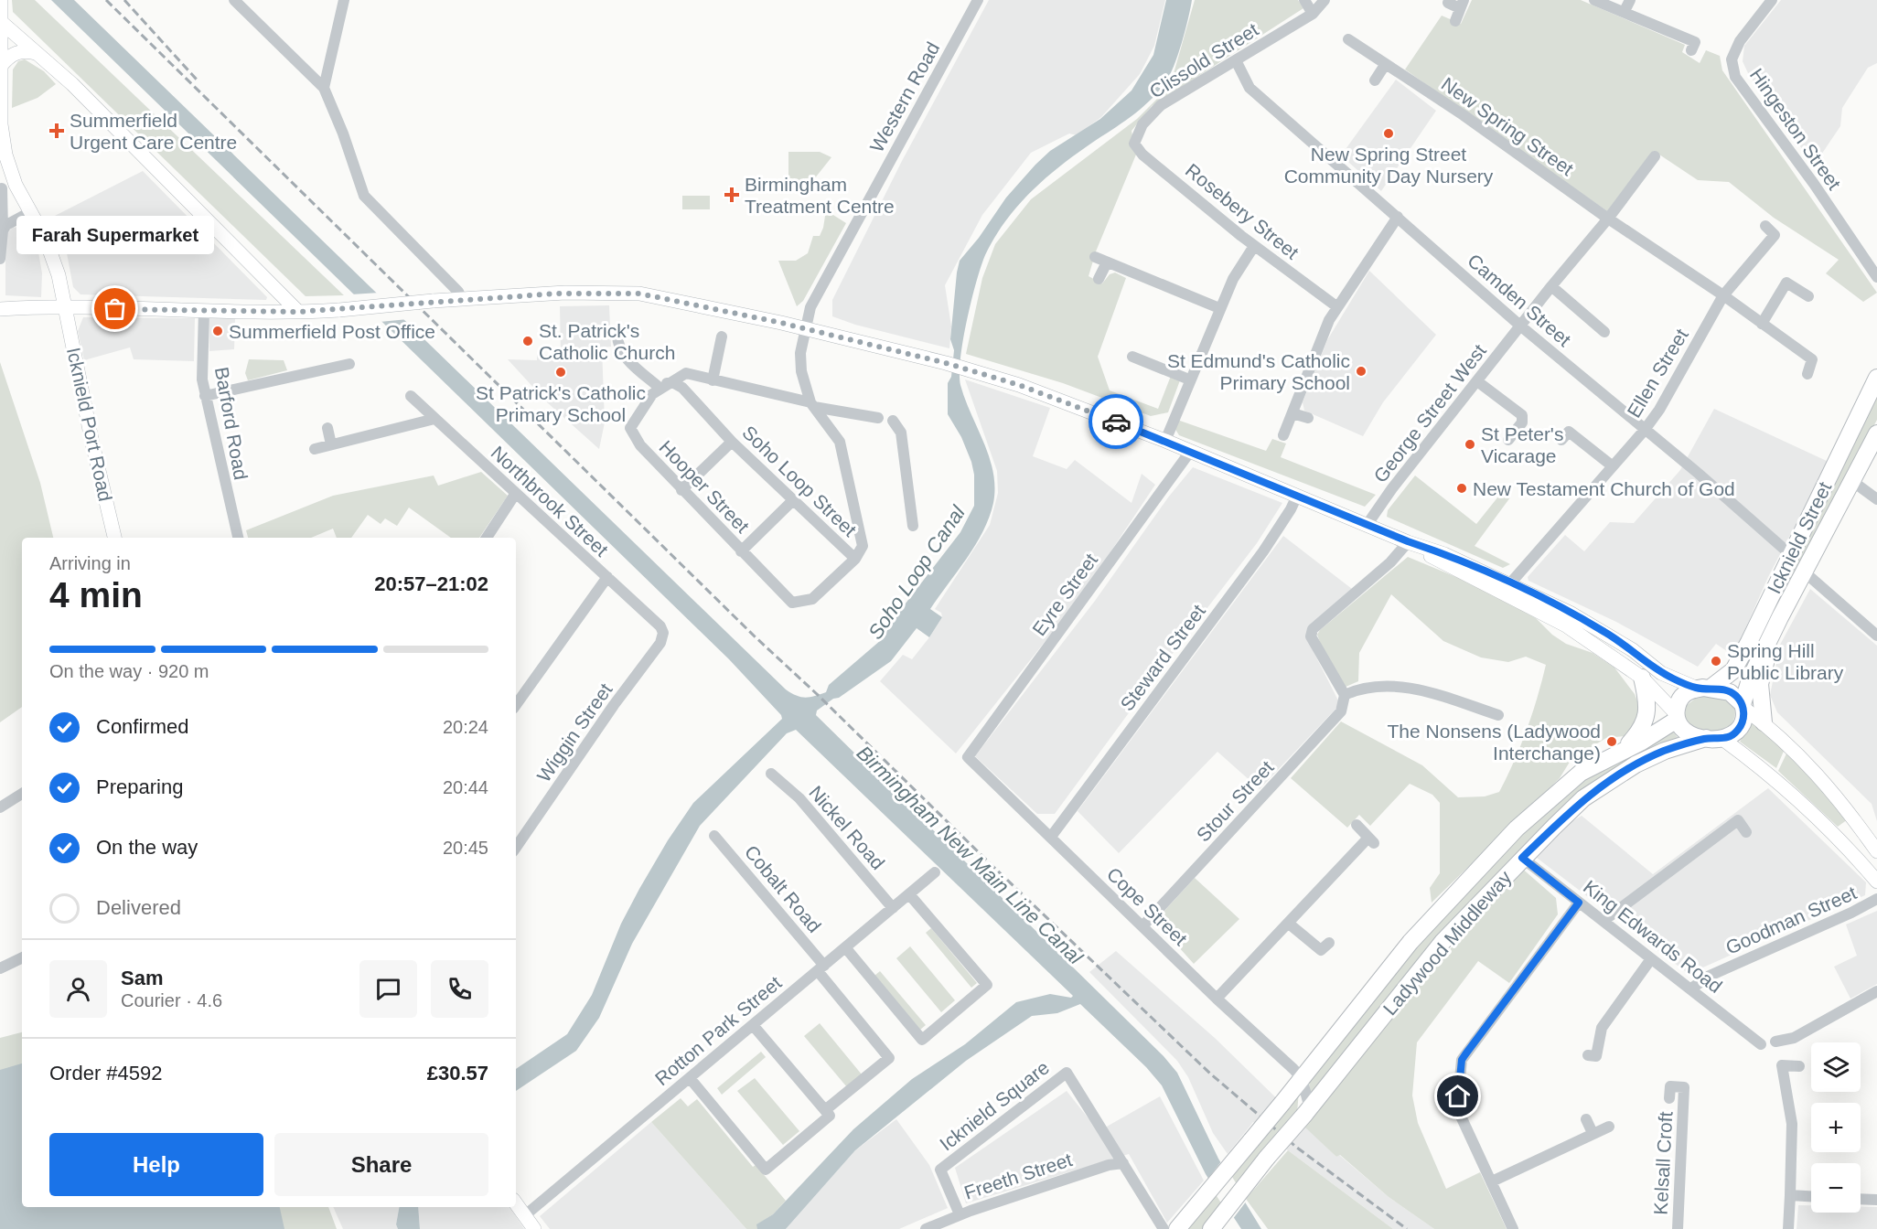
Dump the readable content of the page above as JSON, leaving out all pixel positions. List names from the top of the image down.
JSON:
{
  "streets": {
    "highway": ["Icknield Street", "Ladywood Middleway"],
    "main road": ["Icknield Port Road"],
    "street": [
      "Clissold Street",
      "Western Road",
      "New Spring Street",
      "Hingeston Street",
      "Rosebery Street",
      "Camden Street",
      "Ellen Street",
      "George Street West",
      "Barford Road",
      "Soho Loop Street",
      "Hooper Street",
      "Northbrook Street",
      "Eyre Street",
      "Steward Street",
      "Wiggin Street",
      "Stour Street",
      "Nickel Road",
      "Cobalt Road",
      "Cope Street",
      "Goodman Street",
      "King Edwards Road",
      "Rotton Park Street",
      "Icknield Square",
      "Kelsall Croft",
      "Freeth Street"
    ]
  },
  "crossings": [
    ["Clissold Street", "Rosebery Street"],
    ["Clissold Street", "Camden Street"],
    ["Western Road", "Soho Loop Street"],
    ["New Spring Street", "Ellen Street"],
    ["Camden Street", "Ellen Street"],
    ["Camden Street", "George Street West"],
    ["Camden Street", "Icknield Street"],
    ["Soho Loop Street", "Hooper Street"],
    ["Northbrook Street", "Wiggin Street"],
    ["Icknield Street", "Ladywood Middleway"],
    ["Eyre Street", "Cope Street"],
    ["Steward Street", "Cope Street"],
    ["Stour Street", "Cope Street"],
    ["Nickel Road", "Rotton Park Street"],
    ["Cobalt Road", "Rotton Park Street"],
    ["Cope Street", "Ladywood Middleway"],
    ["Goodman Street", "King Edwards Road"],
    ["King Edwards Road", "Ladywood Middleway"],
    ["Icknield Square", "Freeth Street"]
  ],
  "water": ["Soho Loop Canal", "Birmingham New Main Line Canal"],
  "places": {
    "health": ["Summerfield Urgent Care Centre", "Birmingham Treatment Centre"],
    "other": [
      "New Spring Street Community Day Nursery",
      "Farah Supermarket",
      "Summerfield Post Office",
      "St. Patrick's Catholic Church",
      "St Edmund's Catholic Primary School",
      "St Patrick's Catholic Primary School",
      "St Peter's Vicarage",
      "New Testament Church of God",
      "Spring Hill Public Library",
      "The Nonsens (Ladywood Interchange)"
    ]
  },
  "page": {
    "bubble": "Farah Supermarket",
    "heading": ["4 min", "Arriving in", "20:57–21:02"],
    "panel": [
      "Sam",
      "Courier · 4.6",
      "Order #4592",
      "£30.57"
    ],
    "bar": "On the way · 920 m",
    "list": [
      ["Confirmed", "20:24"],
      ["Preparing", "20:44"],
      ["On the way", "20:45"],
      "Delivered"
    ],
    "map_buttons": ["+", "−"],
    "buttons": ["Help", "Share"]
  }
}
